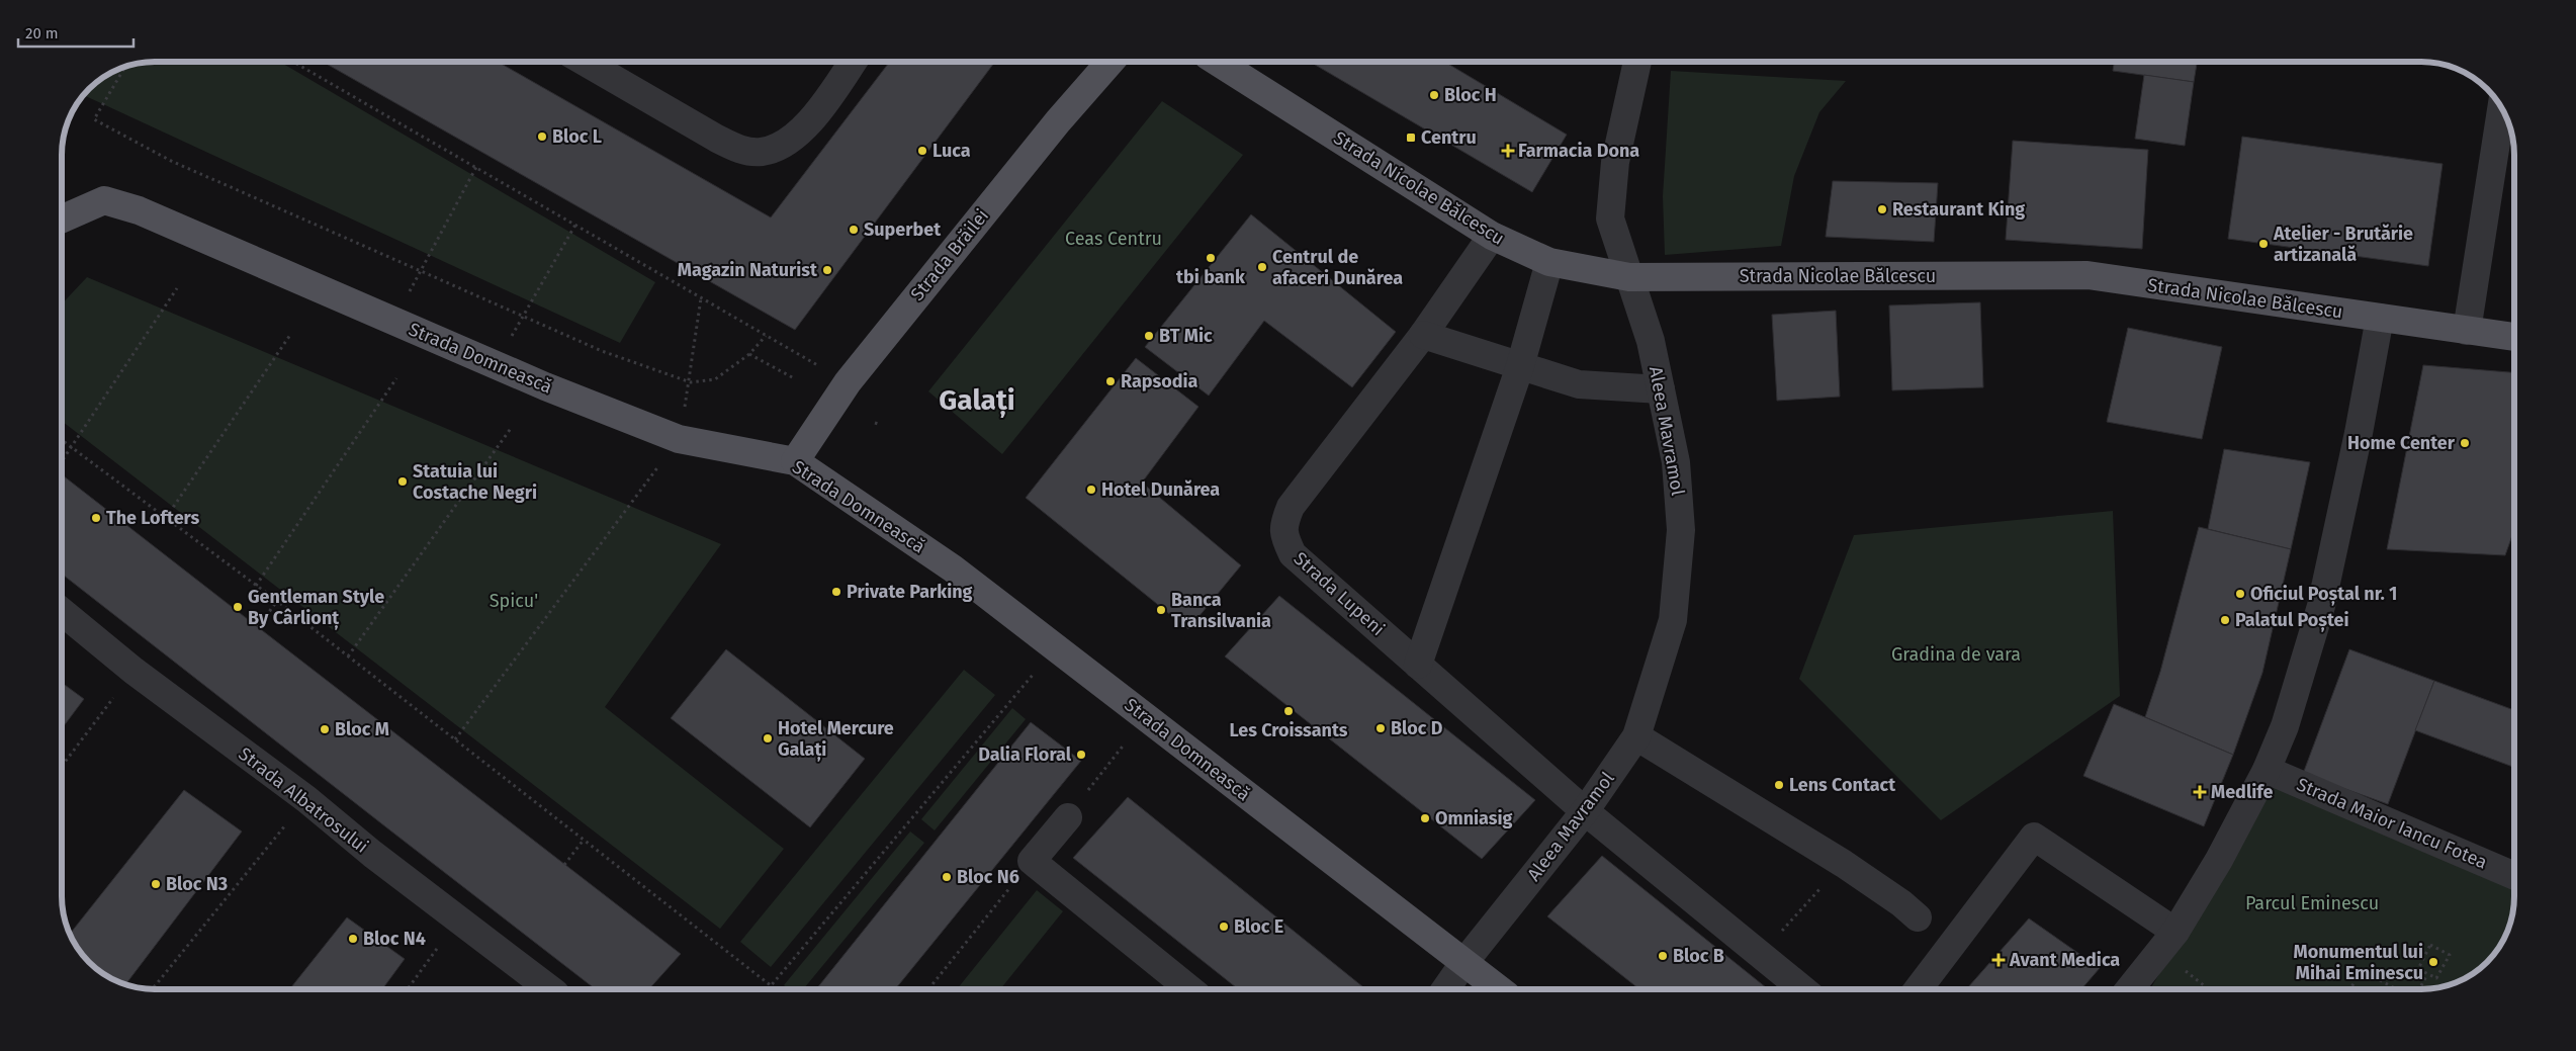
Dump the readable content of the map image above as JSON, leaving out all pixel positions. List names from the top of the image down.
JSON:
{
  "streets": {
    "main road": ["Strada Nicolae Bălcescu", "Strada Brăilei", "Strada Domnească"],
    "street": [
      "Aleea Mavramol",
      "Strada Lupeni",
      "Strada Albatrosului",
      "Strada Maior Iancu Fotea"
    ]
  },
  "crossings": [
    ["Strada Nicolae Bălcescu", "Aleea Mavramol"],
    ["Strada Nicolae Bălcescu", "Strada Lupeni"],
    ["Strada Brăilei", "Strada Domnească"],
    ["Strada Domnească", "Aleea Mavramol"],
    ["Aleea Mavramol", "Strada Lupeni"]
  ],
  "districts": ["Galați"],
  "parks": [
    "Ceas Centru",
    "Spicu'",
    "Gradina de vara",
    "Parcul Eminescu"
  ],
  "places": {
    "other": [
      "Bloc H",
      "Bloc L",
      "Luca",
      "Restaurant King",
      "Superbet",
      "Atelier - Brutărie artizanală",
      "tbi bank",
      "Centrul de afaceri Dunărea",
      "Magazin Naturist",
      "BT Mic",
      "Rapsodia",
      "Home Center",
      "Statuia lui Costache Negri",
      "Hotel Dunărea",
      "The Lofters",
      "Private Parking",
      "Oficiul Poștal nr. 1",
      "Gentleman Style By Cârlionț",
      "Banca Transilvania",
      "Palatul Poștei",
      "Les Croissants",
      "Bloc D",
      "Bloc M",
      "Hotel Mercure Galați",
      "Dalia Floral",
      "Lens Contact",
      "Omniasig",
      "Bloc N6",
      "Bloc N3",
      "Bloc E",
      "Bloc N4",
      "Bloc B",
      "Monumentul lui Mihai Eminescu"
    ],
    "transit": ["Centru"],
    "health": ["Farmacia Dona", "Medlife", "Avant Medica"]
  },
  "scale_bar": "20 m"
}
